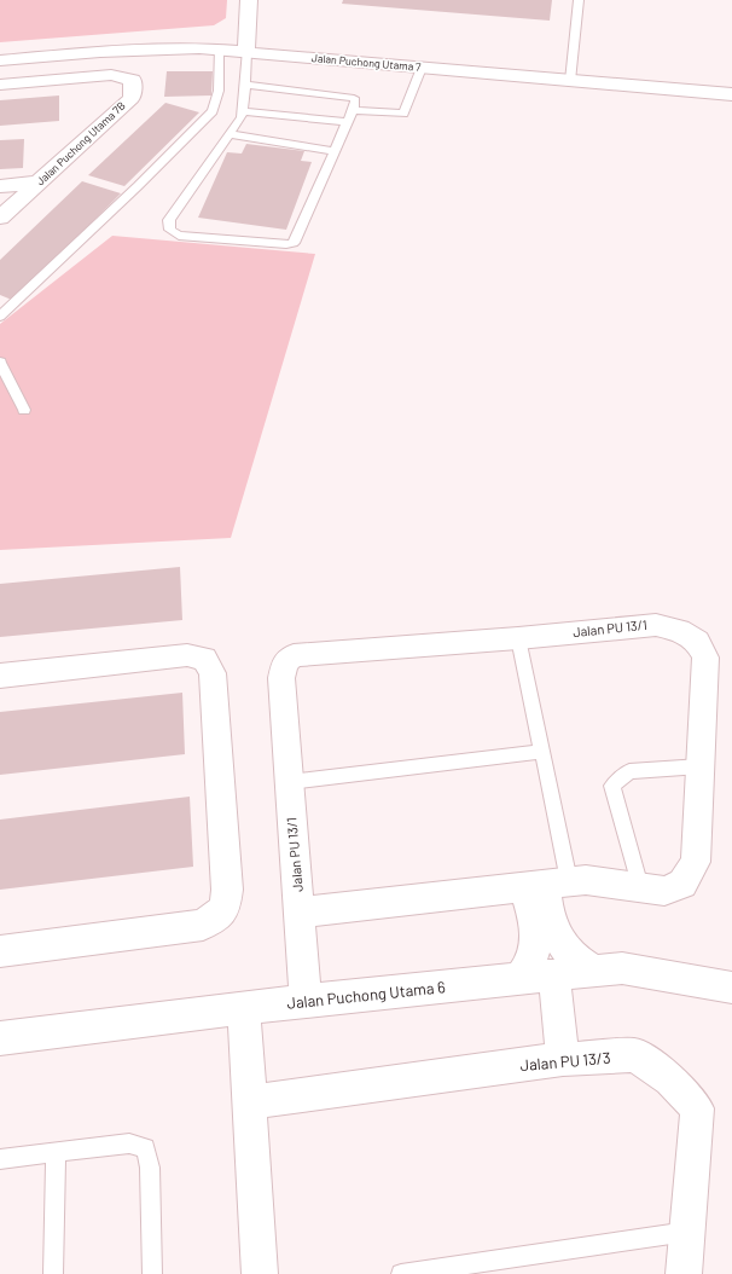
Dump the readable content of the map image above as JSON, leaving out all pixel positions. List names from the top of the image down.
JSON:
{
  "streets": {
    "street": [
      "Jalan Puchong Utama 7",
      "Jalan Puchong Utama 7B",
      "Jalan PU 13/1",
      "Jalan Puchong Utama 6",
      "Jalan PU 13/3"
    ]
  },
  "crossings": [
    ["Jalan PU 13/1", "Jalan Puchong Utama 6"]
  ]
}
